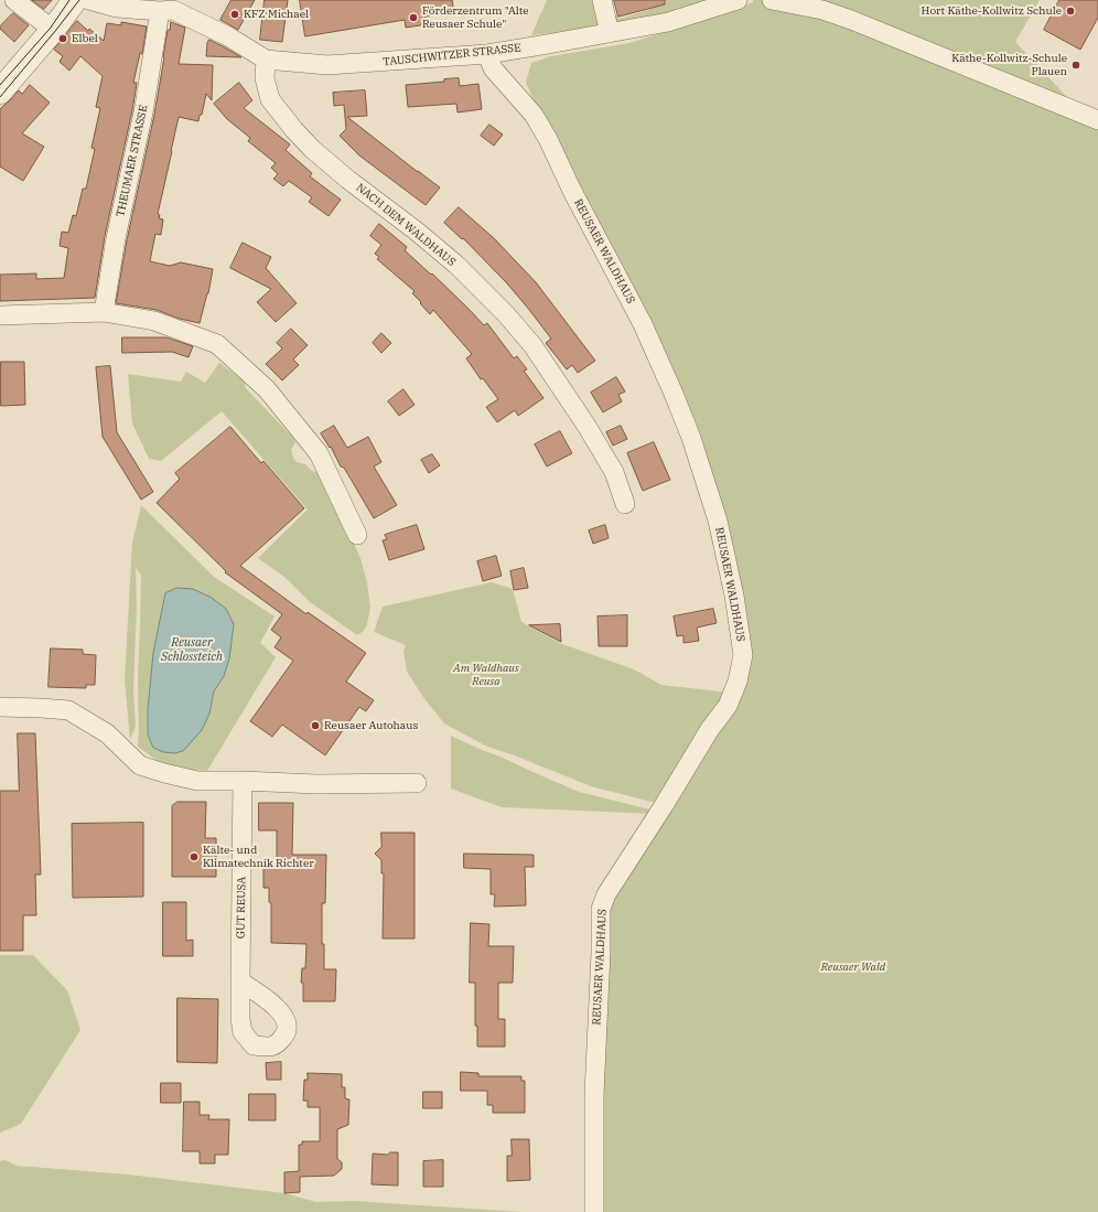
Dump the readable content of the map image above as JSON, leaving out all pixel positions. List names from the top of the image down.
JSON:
{
  "streets": {
    "street": [
      "TAUSCHWITZER STRASSE",
      "THEUMAER STRASSE",
      "NACH DEM WALDHAUS",
      "REUSAER WALDHAUS",
      "GUT REUSA"
    ]
  },
  "crossings": [
    ["TAUSCHWITZER STRASSE", "THEUMAER STRASSE"],
    ["TAUSCHWITZER STRASSE", "NACH DEM WALDHAUS"],
    ["TAUSCHWITZER STRASSE", "REUSAER WALDHAUS"]
  ],
  "water": ["Reusaer Schlossteich"],
  "parks": ["Am Waldhaus Reusa", "Reusaer Wald"],
  "places": [
    "Hort Käthe-Kollwitz Schule",
    "KFZ Michael",
    "Förderzentrum \"Alte Reusaer Schule\"",
    "Elbel",
    "Käthe-Kollwitz-Schule Plauen",
    "Reusaer Autohaus",
    "Kälte- und Klimatechnik Richter"
  ]
}
